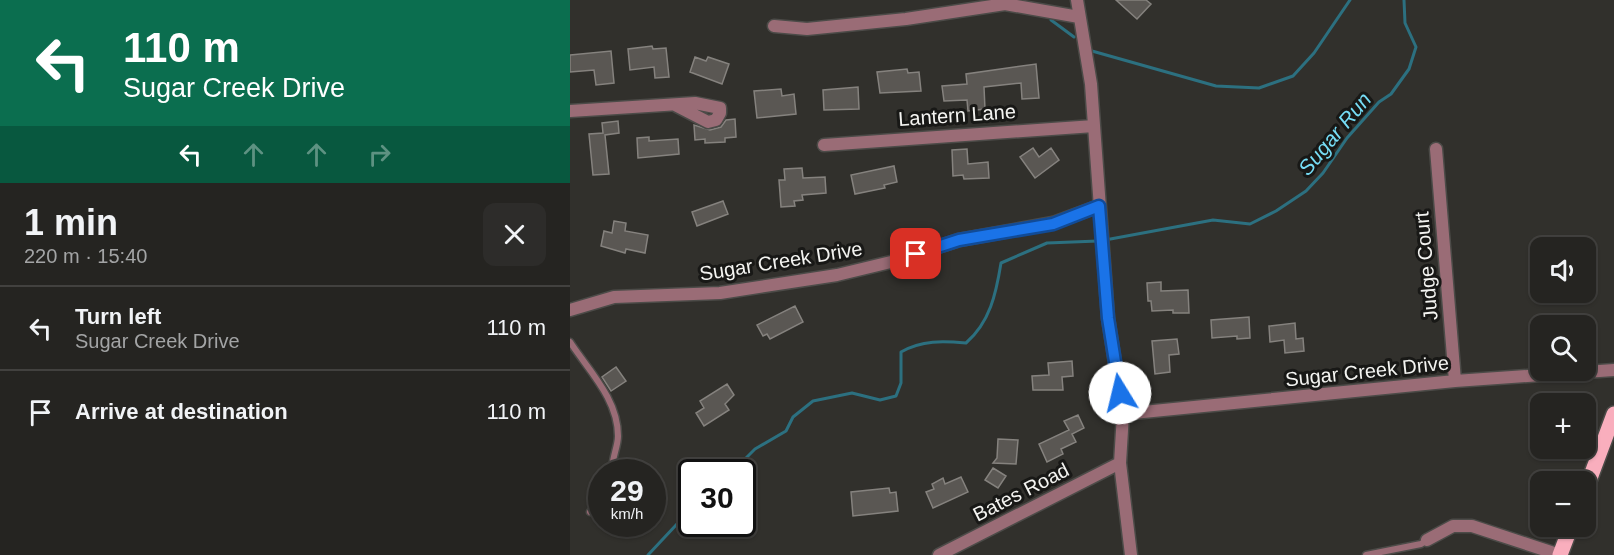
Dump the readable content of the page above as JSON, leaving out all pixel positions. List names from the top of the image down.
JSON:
{
  "streets": {
    "street": [
      "Lantern Lane",
      "Sugar Creek Drive",
      "Judge Court",
      "Bates Road"
    ]
  },
  "crossings": [
    ["Sugar Creek Drive", "Judge Court"]
  ],
  "water": ["Sugar Run"],
  "page": {
    "turn": ["110 m", "Sugar Creek Drive"],
    "heading": ["1 min", "220 m · 15:40"],
    "map_buttons": ["+", "−"],
    "list": [
      {
        "name": "Turn left",
        "note": "Sugar Creek Drive",
        "value": "110 m"
      },
      {
        "name": "Arrive at destination",
        "value": "110 m"
      }
    ],
    "speed": "29 km/h",
    "limit": "30"
  }
}
